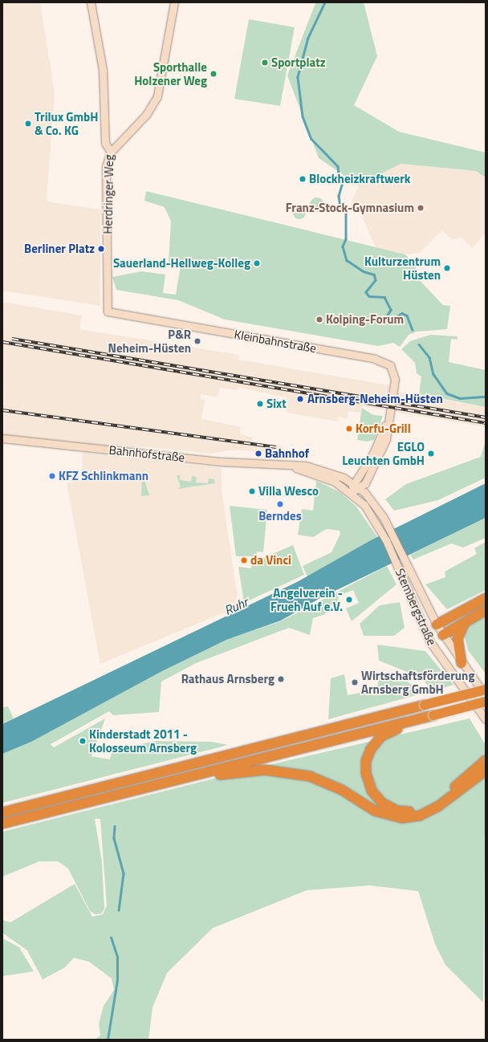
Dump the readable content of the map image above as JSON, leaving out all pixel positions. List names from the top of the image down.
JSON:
{
  "streets": {
    "main road": [
      "Herdringer Weg",
      "Kleinbahnstraße",
      "Bahnhofstraße",
      "Stembergstraße"
    ]
  },
  "crossings": [
    ["Herdringer Weg", "Kleinbahnstraße"],
    ["Kleinbahnstraße", "Bahnhofstraße"],
    ["Kleinbahnstraße", "Stembergstraße"],
    ["Bahnhofstraße", "Stembergstraße"]
  ],
  "water": ["Ruhr"],
  "places": [
    "Sportplatz",
    "Sporthalle Holzener Weg",
    "Trilux GmbH & Co. KG",
    "Blockheizkraftwerk",
    "Franz-Stock-Gymnasium",
    "Berliner Platz",
    "Sauerland-Hellweg-Kolleg",
    "Kulturzentrum Hüsten",
    "Kolping-Forum",
    "P&R Neheim-Hüsten",
    "Arnsberg-Neheim-Hüsten",
    "Sixt",
    "Korfu-Grill",
    "Bahnhof",
    "EGLO Leuchten GmbH",
    "KFZ Schlinkmann",
    "Villa Wesco",
    "Berndes",
    "da Vinci",
    "Angelverein - Frueh Auf e.V.",
    "Rathaus Arnsberg",
    "Wirtschaftsförderung Arnsberg GmbH",
    "Kinderstadt 2011 - Kolosseum Arnsberg"
  ]
}
